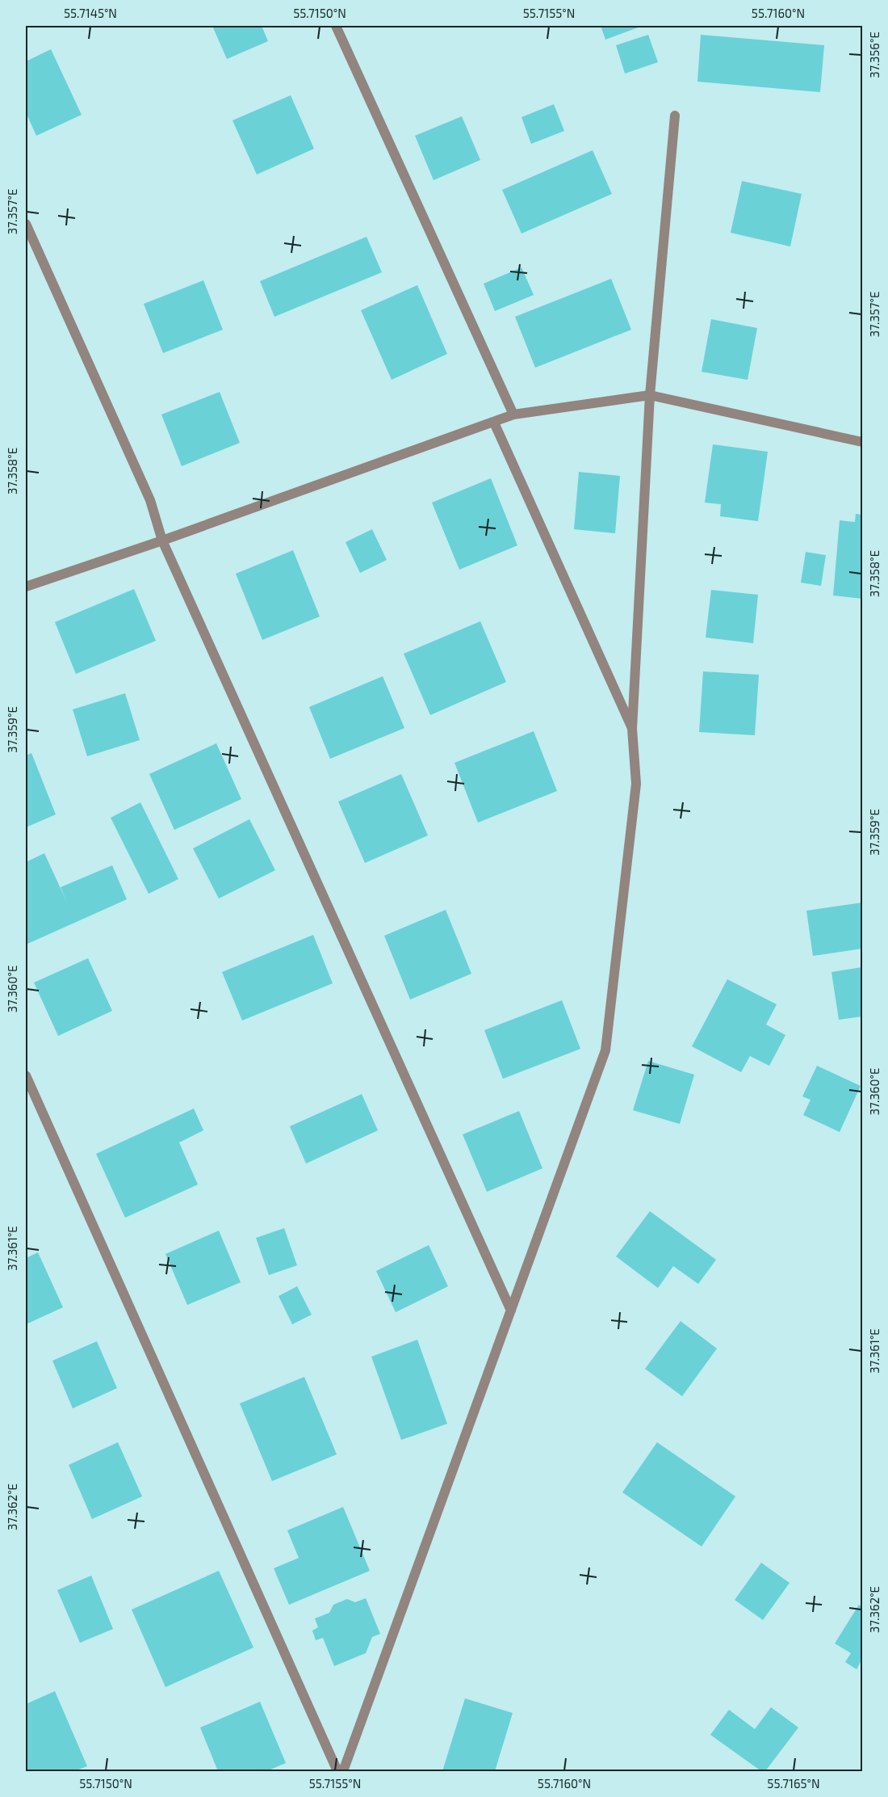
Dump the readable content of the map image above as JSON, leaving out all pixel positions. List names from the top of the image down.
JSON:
{
  "coordinates": [
    "55.7145°N",
    "55.7150°N",
    "55.7155°N",
    "55.7160°N",
    "37.356°E",
    "37.357°E",
    "37.358°E",
    "37.359°E",
    "37.360°E",
    "37.361°E",
    "37.362°E",
    "55.7165°N"
  ]
}
